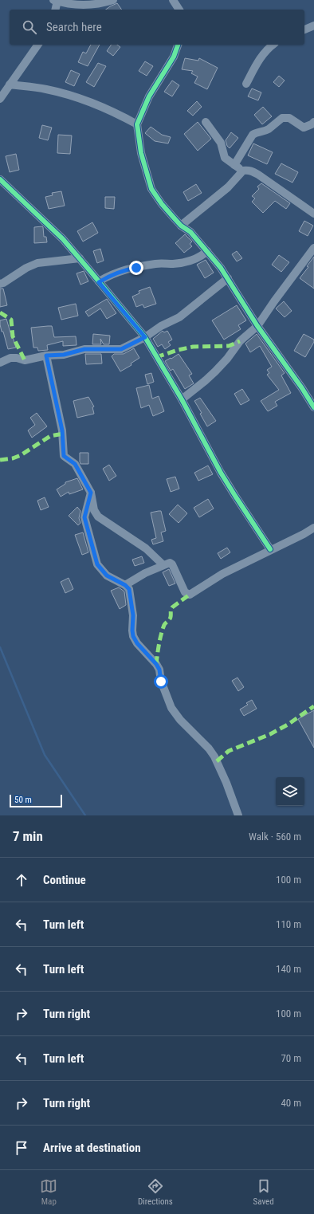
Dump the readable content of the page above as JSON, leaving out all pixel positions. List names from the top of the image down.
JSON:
{
  "scale_bar": "50 m",
  "page": {
    "search": "Search here",
    "scale": "50 m",
    "heading": ["7 min", "Walk · 560 m"],
    "list": [
      ["Continue", "100 m"],
      ["Turn left", "110 m"],
      ["Turn left", "140 m"],
      ["Turn right", "100 m"],
      ["Turn left", "70 m"],
      ["Turn right", "40 m"],
      "Arrive at destination"
    ],
    "nav": ["Map", "Directions", "Saved"]
  }
}
